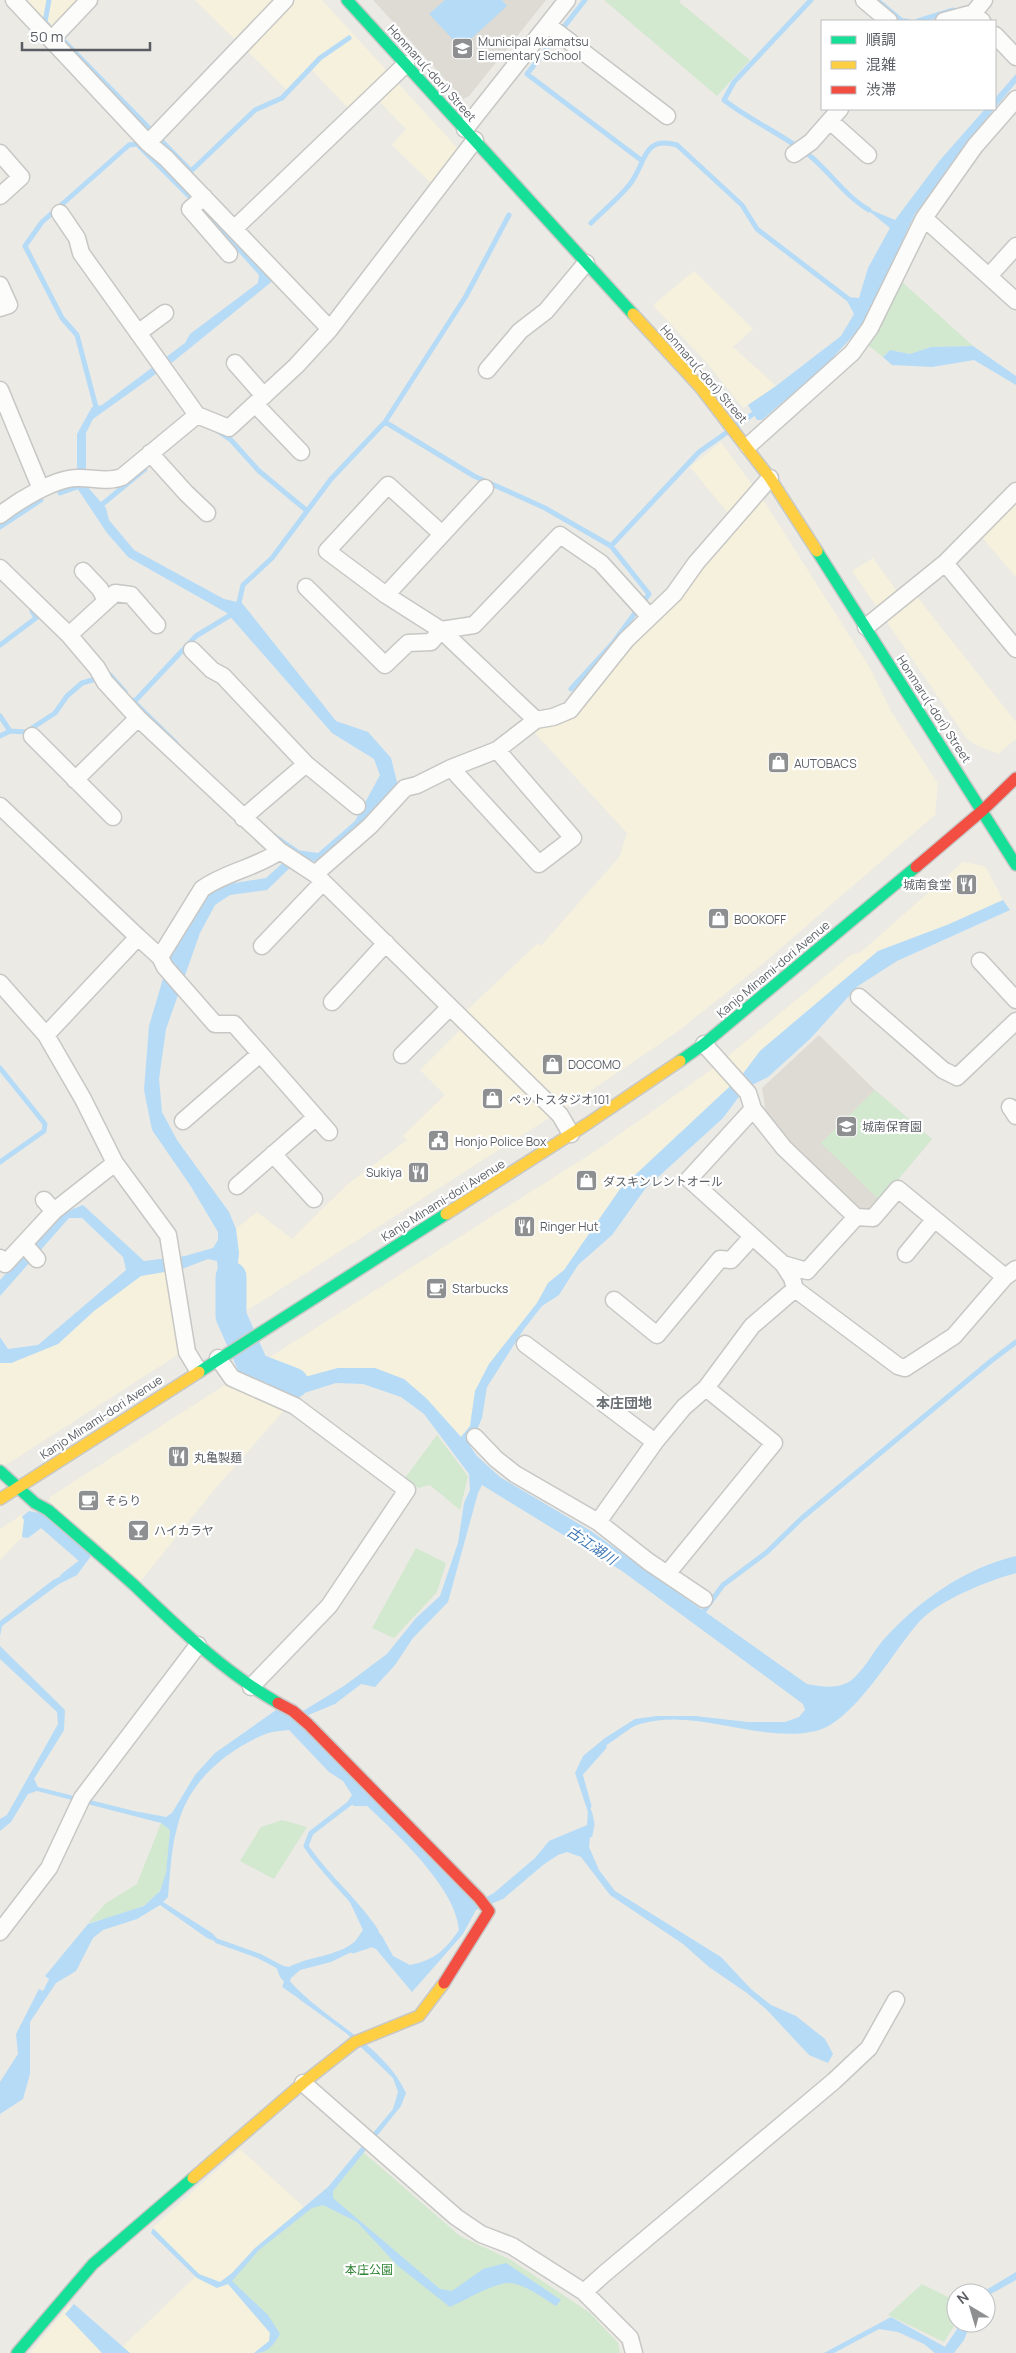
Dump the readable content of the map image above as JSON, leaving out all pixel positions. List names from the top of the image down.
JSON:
{
  "streets": {
    "main road": ["Honmaru(-dori) Street", "Kanjo Minami-dori Avenue"]
  },
  "crossings": [
    ["Honmaru(-dori) Street", "Kanjo Minami-dori Avenue"]
  ],
  "districts": ["本庄団地"],
  "water": ["古江湖川"],
  "parks": ["本庄公園"],
  "places": {
    "school or university": ["Municipal Akamatsu Elementary School", "城南保育園"],
    "shop": [
      "AUTOBACS",
      "BOOKOFF",
      "DOCOMO",
      "ペットスタジオ101",
      "ダスキンレントオール"
    ],
    "restaurant": [
      "城南食堂",
      "Sukiya",
      "Ringer Hut",
      "丸亀製麺"
    ],
    "public building": ["Honjo Police Box"],
    "cafe": ["Starbucks", "そらり"],
    "bar": ["ハイカラヤ"]
  },
  "legend": ["順調", "混雑", "渋滞"],
  "scale_bar": "50 m",
  "north": "top left"
}
